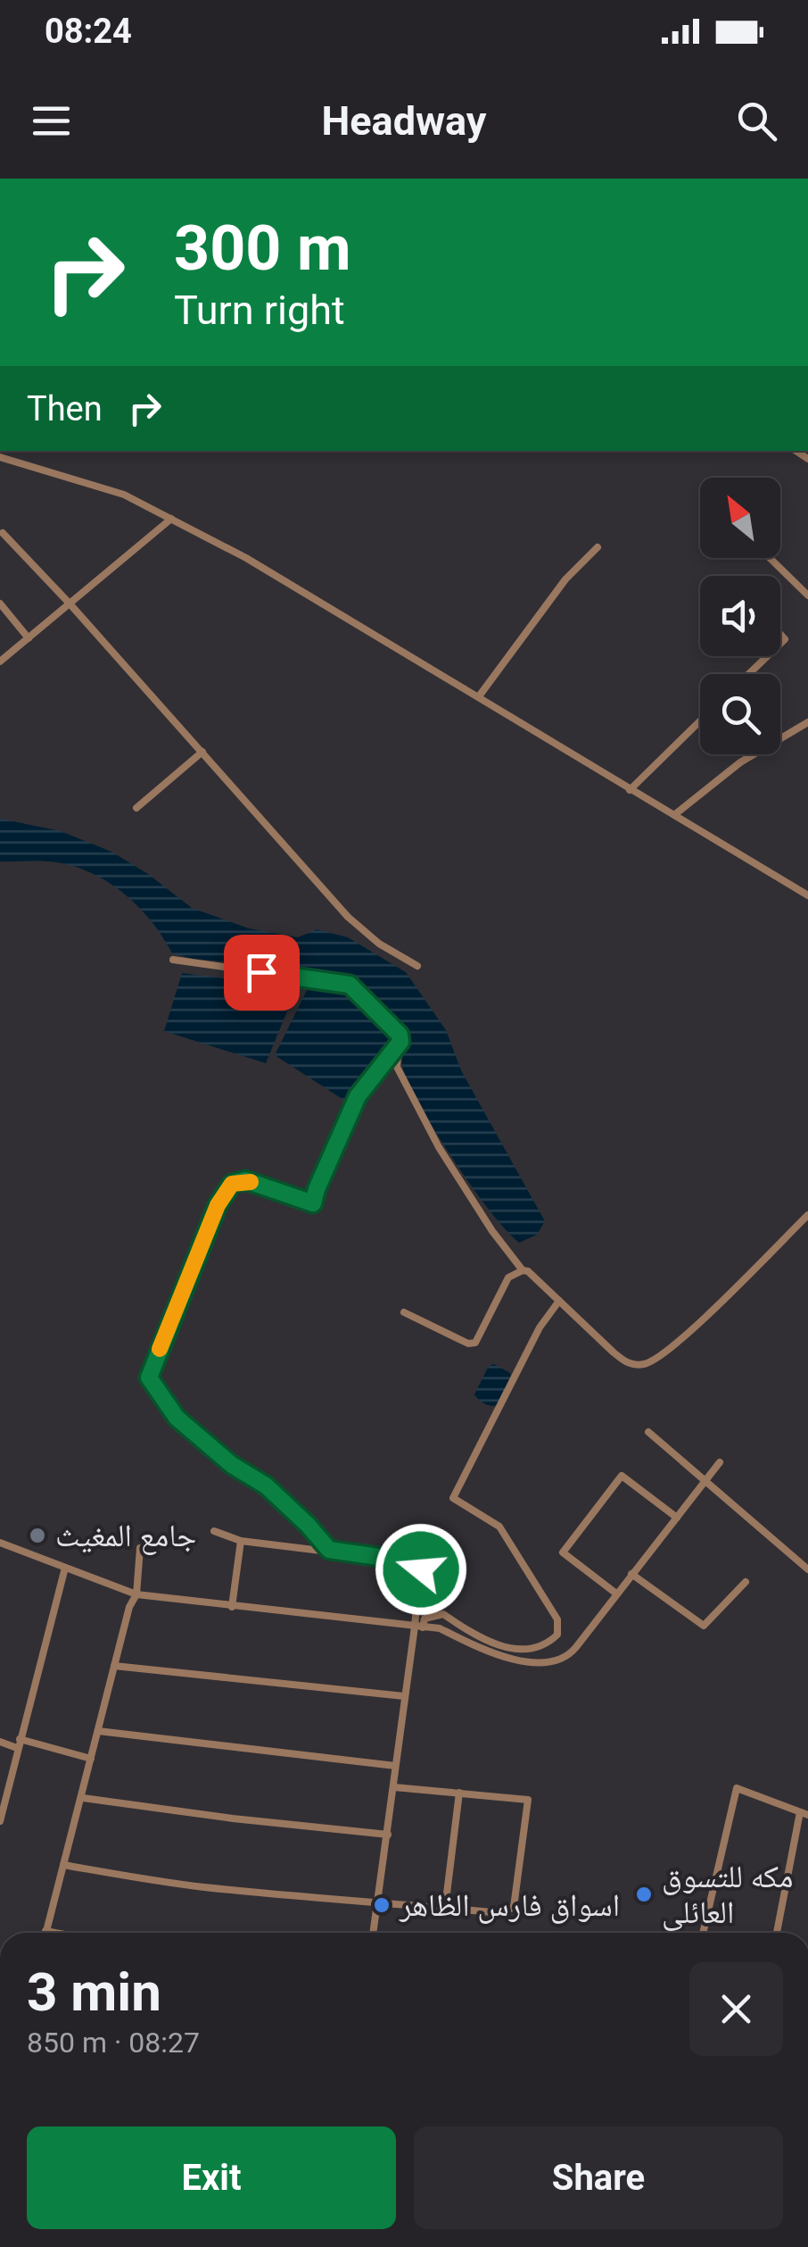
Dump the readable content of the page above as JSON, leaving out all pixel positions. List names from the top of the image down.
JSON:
{
  "places": ["جامع المغيث", "مكه للتسوق العائلي", "اسواق فارس الظاهر"],
  "north": "top left",
  "page": {
    "status": "08:24",
    "header": "Headway",
    "turn": ["300 m", "Turn right"],
    "then": "Then",
    "heading": ["3 min", "850 m · 08:27"],
    "buttons": ["Exit", "Share"]
  }
}
